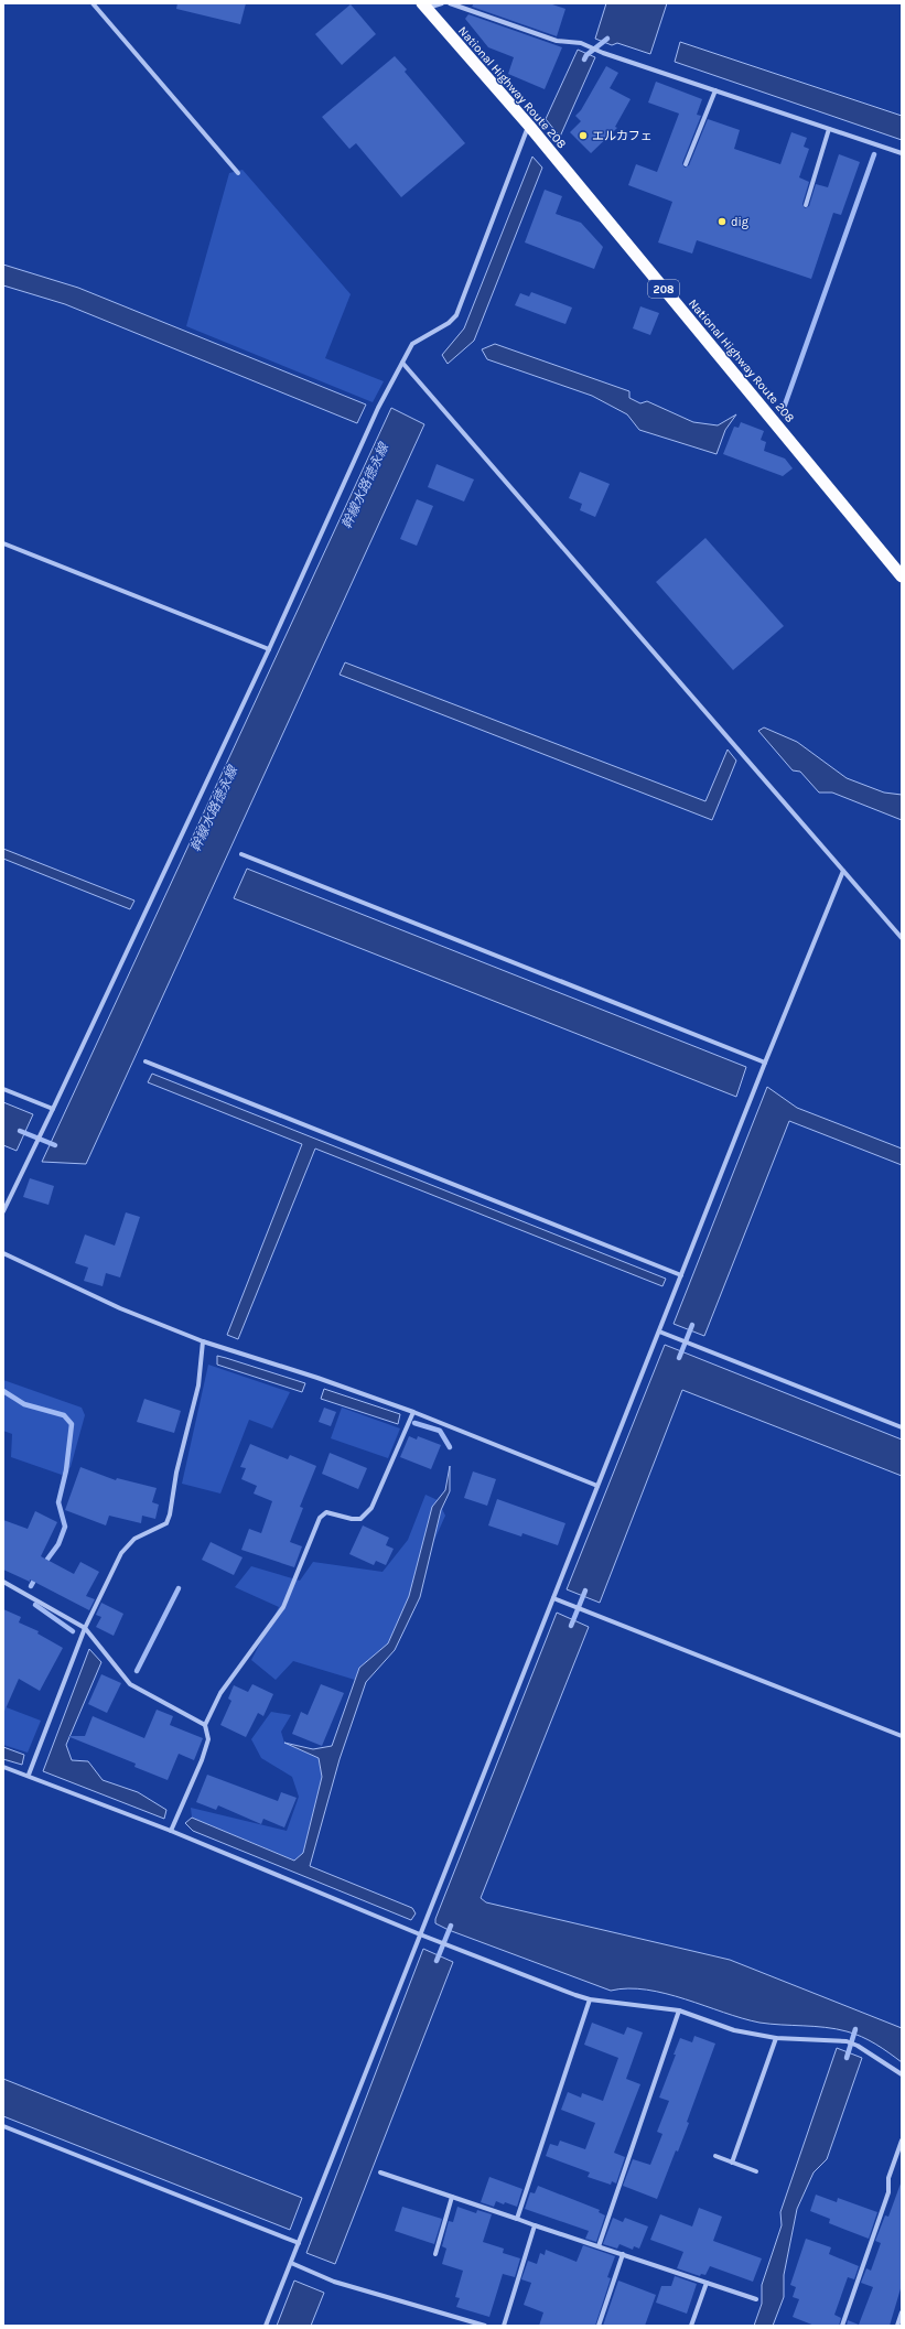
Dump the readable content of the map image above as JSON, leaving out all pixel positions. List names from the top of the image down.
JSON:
{
  "streets": {
    "highway": ["National Highway Route 208", "208"]
  },
  "water": ["幹線水路徳永線"],
  "places": ["エルカフェ", "dig"]
}
